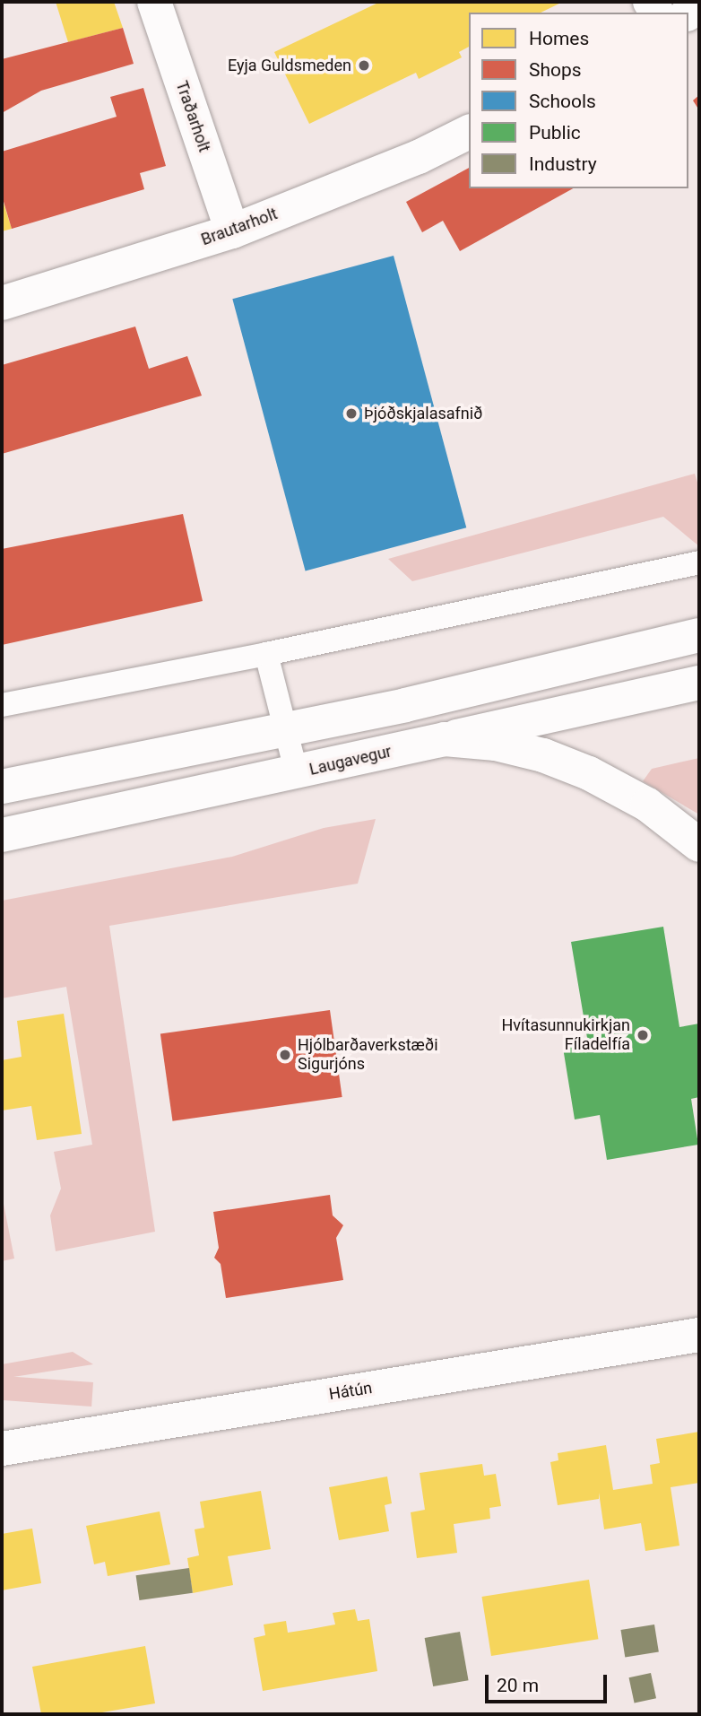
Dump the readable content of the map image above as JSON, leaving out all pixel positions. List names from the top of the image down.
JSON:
{
  "streets": {
    "street": [
      "Traðarholt",
      "Brautarholt",
      "Laugavegur",
      "Hátún"
    ]
  },
  "crossings": [
    ["Traðarholt", "Brautarholt"]
  ],
  "places": [
    "Eyja Guldsmeden",
    "Þjóðskjalasafnið",
    "Hvítasunnukirkjan Fíladelfía",
    "Hjólbarðaverkstæði Sigurjóns"
  ],
  "legend": [
    "Homes",
    "Shops",
    "Schools",
    "Public",
    "Industry"
  ],
  "scale_bar": "20 m"
}
